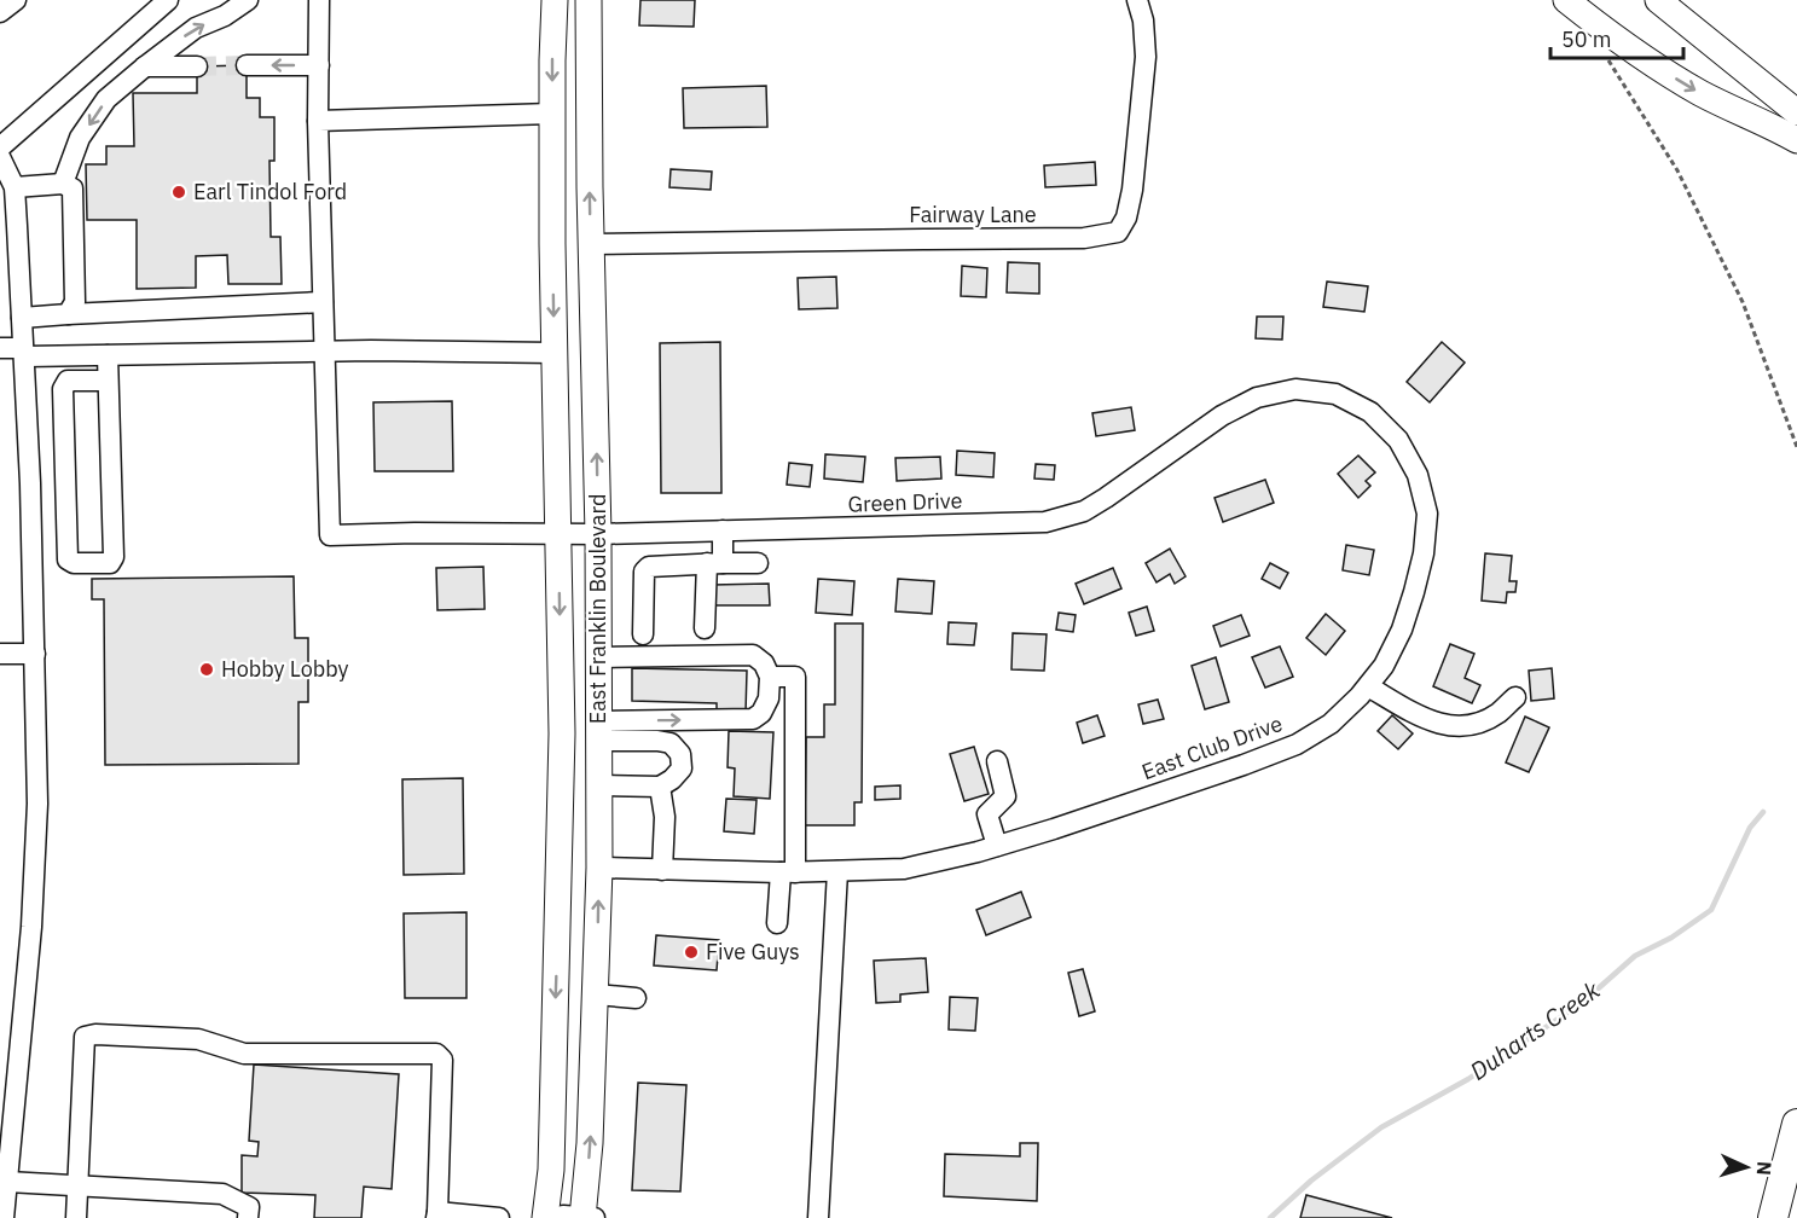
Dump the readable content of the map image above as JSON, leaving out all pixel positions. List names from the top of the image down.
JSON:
{
  "streets": {
    "main road": ["East Franklin Boulevard"],
    "street": ["Fairway Lane", "Green Drive", "East Club Drive"]
  },
  "crossings": [
    ["Fairway Lane", "East Franklin Boulevard"],
    ["Green Drive", "East Franklin Boulevard"],
    ["Green Drive", "East Club Drive"],
    ["East Franklin Boulevard", "East Club Drive"]
  ],
  "water": ["Duharts Creek"],
  "places": ["Earl Tindol Ford", "Hobby Lobby", "Five Guys"],
  "scale_bar": "50 m",
  "north": "right"
}
